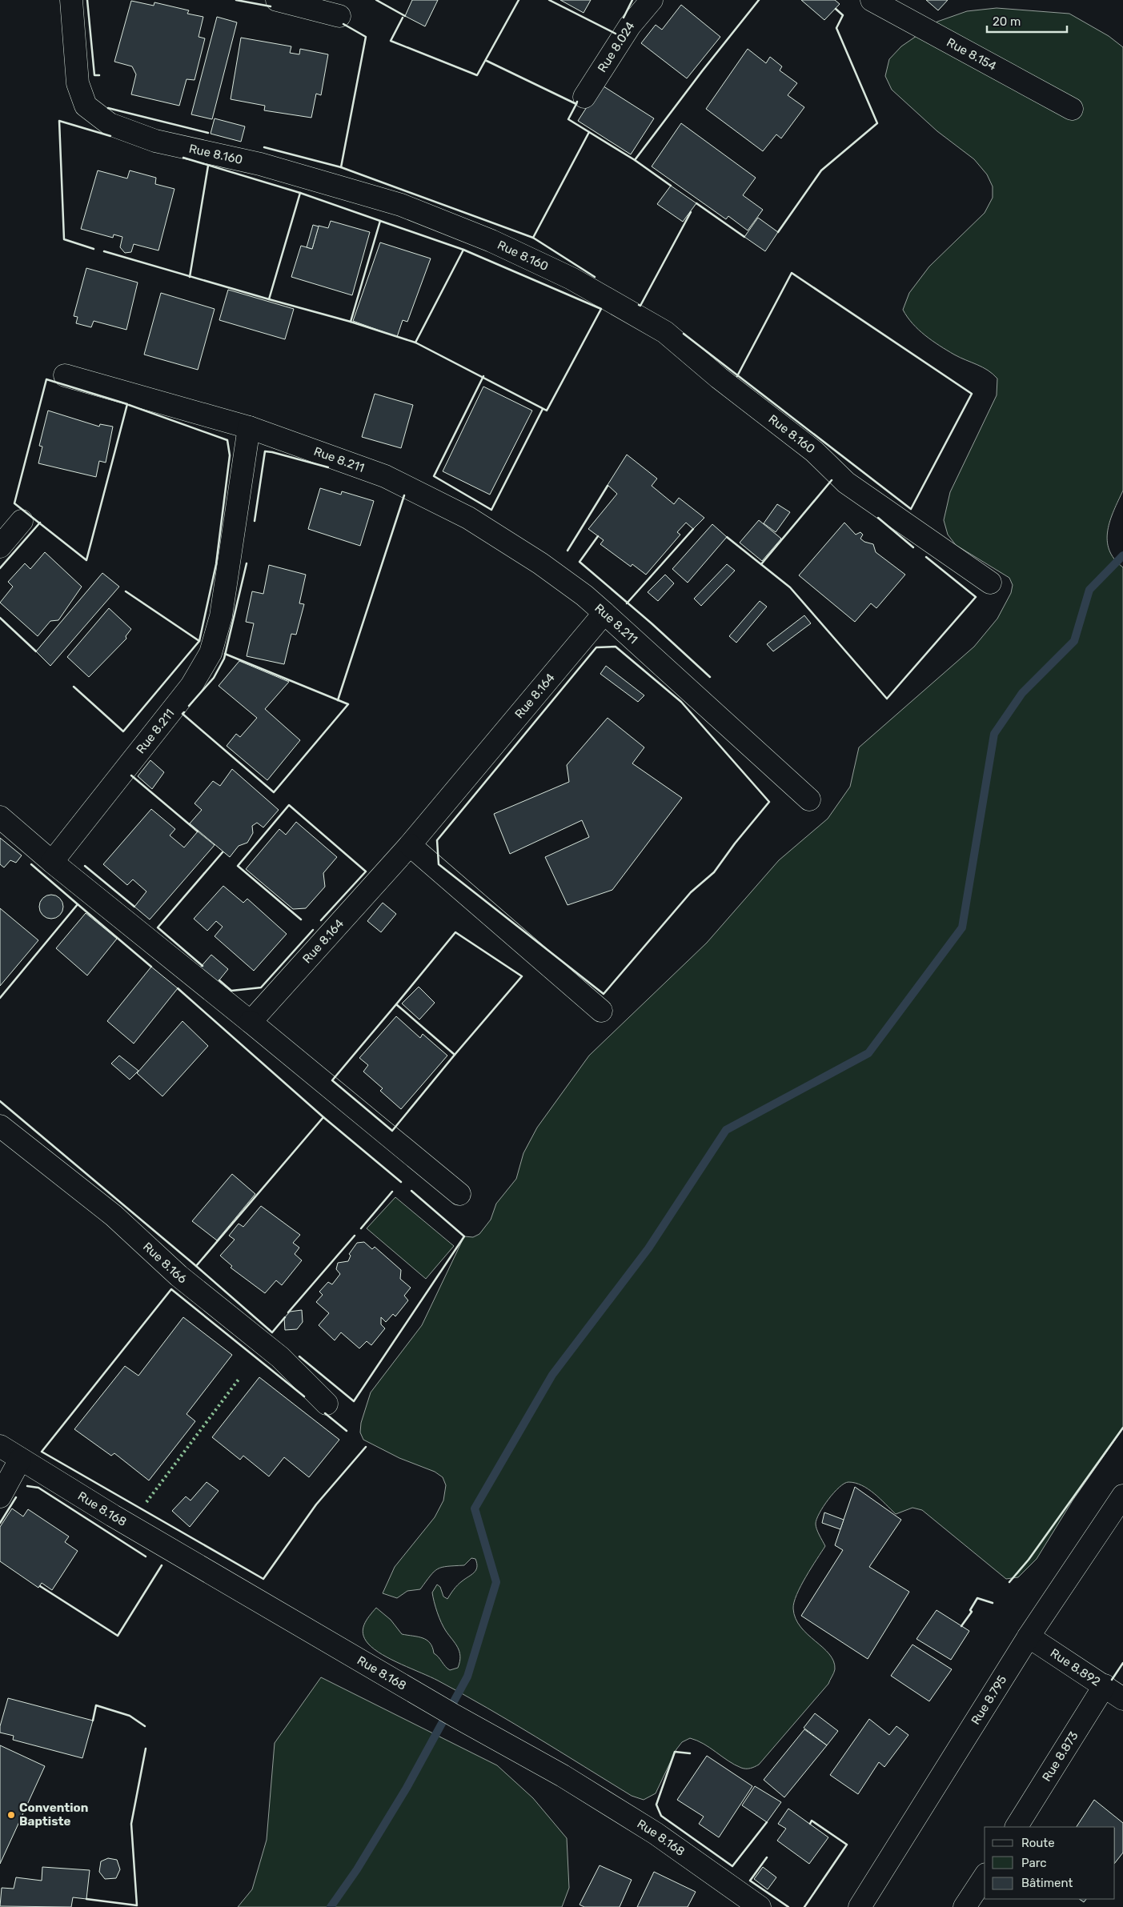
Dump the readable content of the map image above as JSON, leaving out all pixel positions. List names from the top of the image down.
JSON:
{
  "streets": {
    "main road": [
      "Rue 8.024",
      "Rue 8.154",
      "Rue 8.160",
      "Rue 8.211",
      "Rue 8.164",
      "Rue 8.166",
      "Rue 8.168",
      "Rue 8.892",
      "Rue 8.795",
      "Rue 8.873"
    ]
  },
  "crossings": [
    ["Rue 8.211", "Rue 8.164"],
    ["Rue 8.892", "Rue 8.795"],
    ["Rue 8.892", "Rue 8.873"]
  ],
  "places": ["Convention Baptiste"],
  "legend": ["Route", "Parc", "Bâtiment"],
  "scale_bar": "20 m"
}
